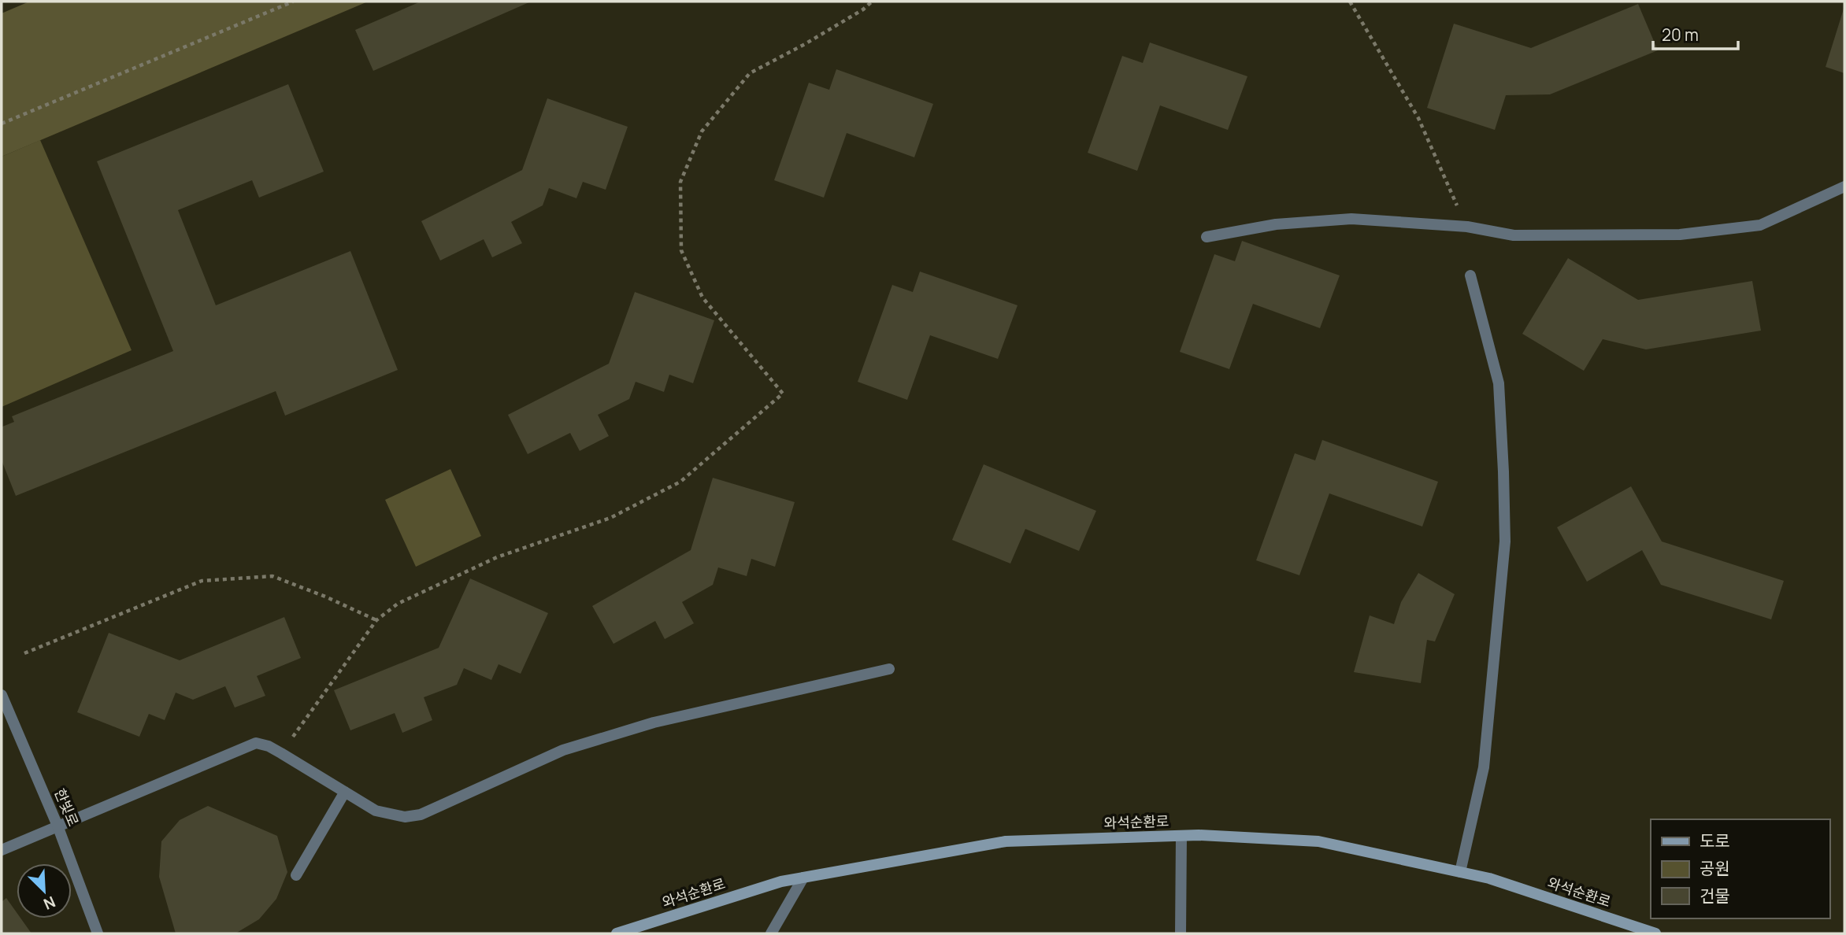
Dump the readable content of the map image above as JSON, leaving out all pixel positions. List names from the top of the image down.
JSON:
{
  "streets": {
    "street": ["한빛로", "와석순환로"]
  },
  "legend": ["도로", "공원", "건물"],
  "scale_bar": "20 m",
  "north": "bottom right"
}
